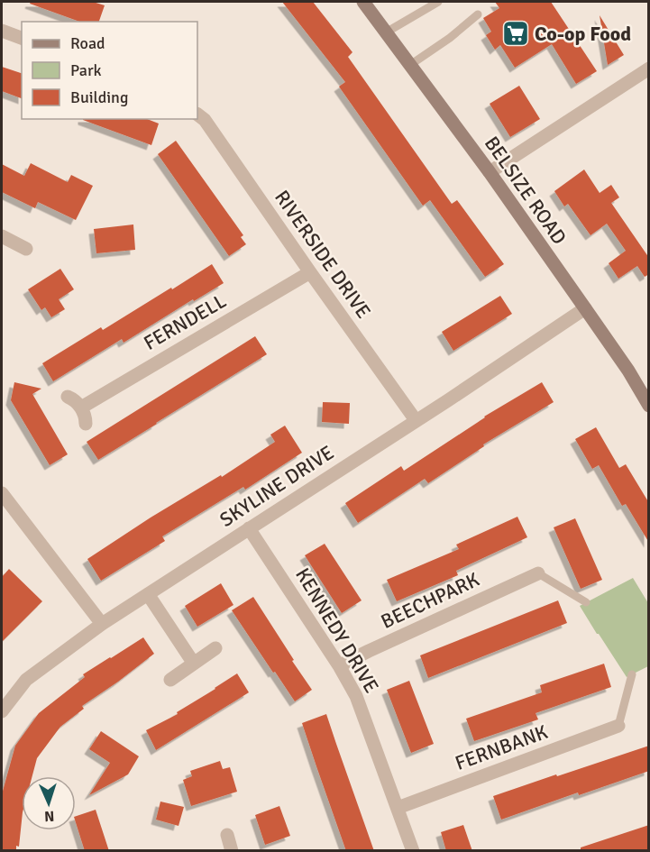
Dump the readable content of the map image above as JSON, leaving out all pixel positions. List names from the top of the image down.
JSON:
{
  "streets": {
    "street": [
      "BELSIZE ROAD",
      "RIVERSIDE DRIVE",
      "FERNDELL",
      "SKYLINE DRIVE",
      "BEECHPARK",
      "KENNEDY DRIVE",
      "FERNBANK"
    ]
  },
  "crossings": [
    ["BELSIZE ROAD", "SKYLINE DRIVE"],
    ["RIVERSIDE DRIVE", "FERNDELL"],
    ["RIVERSIDE DRIVE", "SKYLINE DRIVE"],
    ["SKYLINE DRIVE", "KENNEDY DRIVE"],
    ["BEECHPARK", "KENNEDY DRIVE"],
    ["KENNEDY DRIVE", "FERNBANK"]
  ],
  "places": {
    "supermarket": ["Co-op Food"]
  },
  "legend": ["Road", "Park", "Building"],
  "north": "bottom"
}
